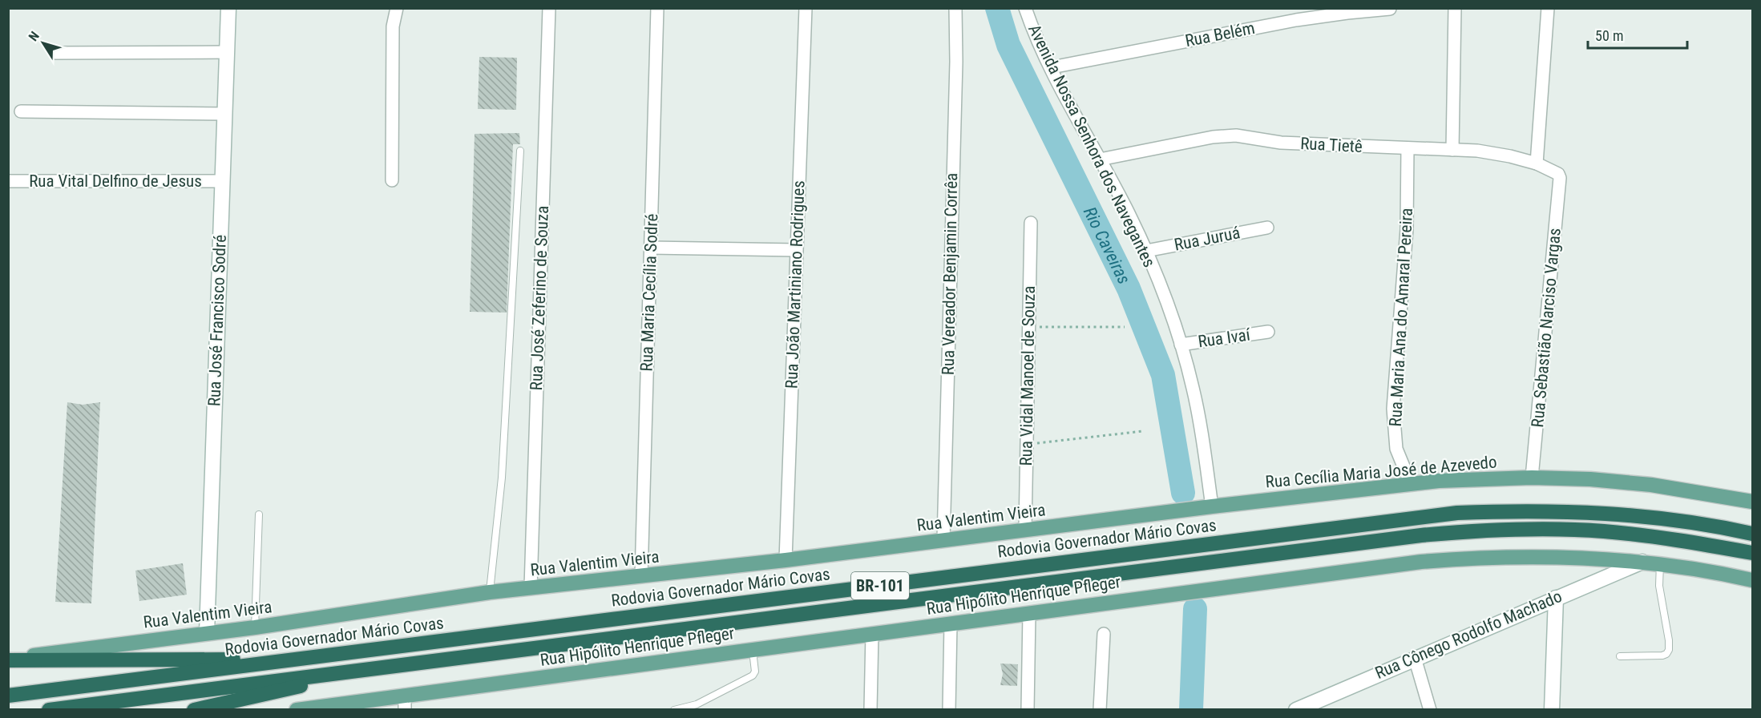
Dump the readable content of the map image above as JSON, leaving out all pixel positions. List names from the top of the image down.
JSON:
{
  "streets": {
    "highway": ["Rodovia Governador Mário Covas", "BR-101"],
    "main road": ["Rua Cecília Maria José de Azevedo", "Rua Valentim Vieira", "Rua Hipólito Henrique Pfleger"],
    "street": [
      "Rua Belém",
      "Rua Tietê",
      "Avenida Nossa Senhora dos Navegantes",
      "Rua Vital Delfino de Jesus",
      "Rua Juruá",
      "Rua Vereador Benjamin Corrêa",
      "Rua João Martiniano Rodrigues",
      "Rua Maria Cecília Sodré",
      "Rua José Zeferino de Souza",
      "Rua Maria Ana do Amaral Pereira",
      "Rua José Francisco Sodré",
      "Rua Sebastião Narciso Vargas",
      "Rua Ivaí",
      "Rua Vidal Manoel de Souza",
      "Rua Cônego Rodolfo Machado"
    ]
  },
  "crossings": [
    ["Rua Belém", "Avenida Nossa Senhora dos Navegantes"],
    ["Rua Tietê", "Avenida Nossa Senhora dos Navegantes"],
    ["Rua Tietê", "Rua Maria Ana do Amaral Pereira"],
    ["Rua Tietê", "Rua Sebastião Narciso Vargas"],
    ["Avenida Nossa Senhora dos Navegantes", "Rua Juruá"],
    ["Avenida Nossa Senhora dos Navegantes", "Rua Ivaí"],
    ["Avenida Nossa Senhora dos Navegantes", "Rua Cecília Maria José de Azevedo"],
    ["Rua Vital Delfino de Jesus", "Rua José Francisco Sodré"],
    ["Rua Vereador Benjamin Corrêa", "Rua Valentim Vieira"],
    ["Rua João Martiniano Rodrigues", "Rua Valentim Vieira"],
    ["Rua Maria Cecília Sodré", "Rua Valentim Vieira"],
    ["Rua José Zeferino de Souza", "Rua Valentim Vieira"],
    ["Rua Maria Ana do Amaral Pereira", "Rua Cecília Maria José de Azevedo"],
    ["Rua José Francisco Sodré", "Rua Valentim Vieira"],
    ["Rua Sebastião Narciso Vargas", "Rua Cecília Maria José de Azevedo"],
    ["Rua Vidal Manoel de Souza", "Rua Valentim Vieira"],
    ["Rua Cecília Maria José de Azevedo", "Rua Valentim Vieira"],
    ["Rua Hipólito Henrique Pfleger", "Rua Cônego Rodolfo Machado"]
  ],
  "water": ["Rio Caveiras"],
  "scale_bar": "50 m",
  "north": "top left"
}
